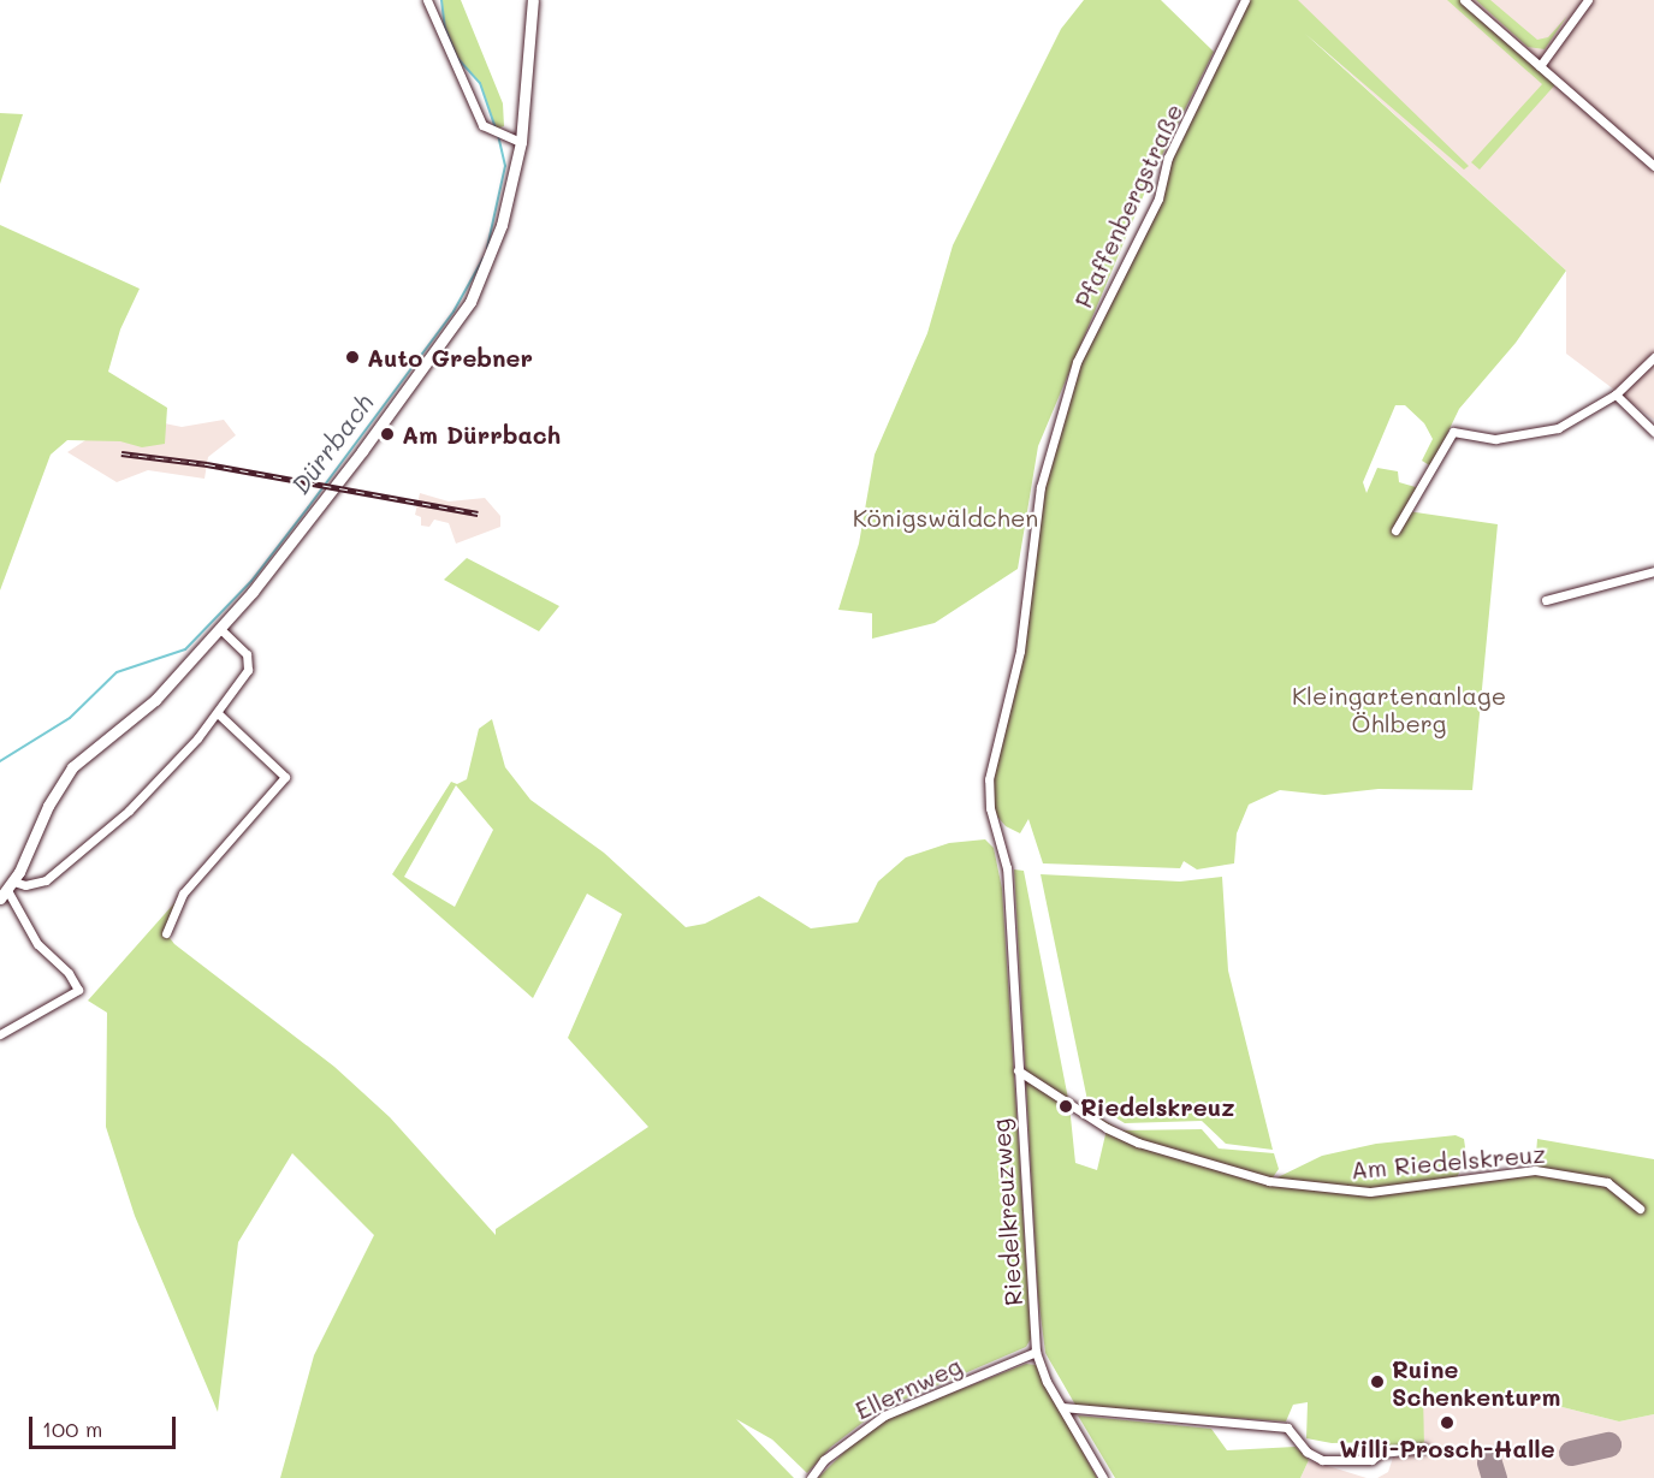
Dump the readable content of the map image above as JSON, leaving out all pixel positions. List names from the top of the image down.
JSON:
{
  "streets": {
    "street": [
      "Pfaffenbergstraße",
      "Am Riedelskreuz",
      "Riedelkreuzweg",
      "Ellernweg"
    ]
  },
  "crossings": [
    ["Pfaffenbergstraße", "Am Riedelskreuz"],
    ["Pfaffenbergstraße", "Riedelkreuzweg"],
    ["Am Riedelskreuz", "Riedelkreuzweg"],
    ["Riedelkreuzweg", "Ellernweg"]
  ],
  "water": ["Dürrbach"],
  "parks": ["Königswäldchen", "Kleingartenanlage Öhlberg"],
  "places": [
    "Auto Grebner",
    "Am Dürrbach",
    "Riedelskreuz",
    "Ruine Schenkenturm",
    "Willi-Prosch-Halle"
  ],
  "scale_bar": "100 m"
}
